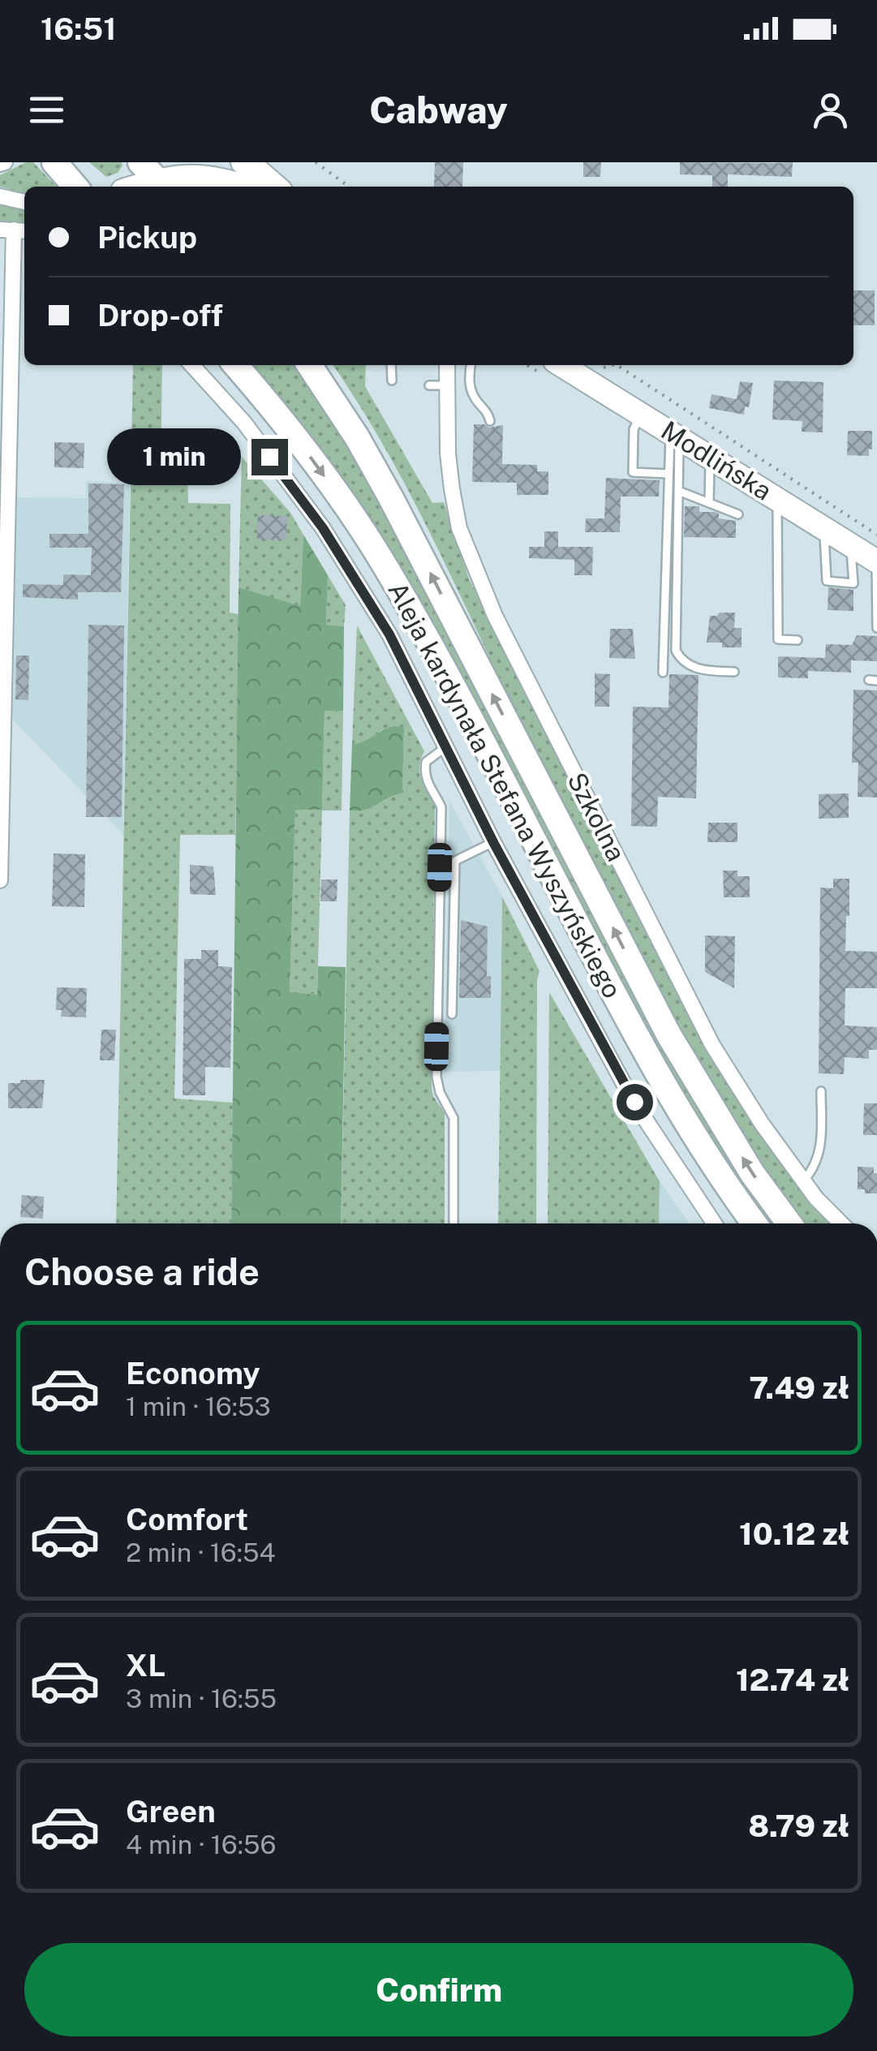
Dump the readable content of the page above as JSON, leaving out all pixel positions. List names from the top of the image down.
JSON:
{
  "streets": {
    "main road": ["Modlińska", "Aleja kardynała Stefana Wyszyńskiego"],
    "street": ["Szkolna"]
  },
  "page": {
    "status": "16:51",
    "header": "Cabway",
    "banner": ["Pickup", "Drop-off"],
    "bubble": "1 min",
    "heading": "Choose a ride",
    "list": [
      {
        "name": "Economy",
        "note": "1 min · 16:53",
        "value": "7.49 zł"
      },
      {
        "name": "Comfort",
        "note": "2 min · 16:54",
        "value": "10.12 zł"
      },
      {
        "name": "XL",
        "note": "3 min · 16:55",
        "value": "12.74 zł"
      },
      {
        "name": "Green",
        "note": "4 min · 16:56",
        "value": "8.79 zł"
      }
    ],
    "buttons": "Confirm"
  }
}
